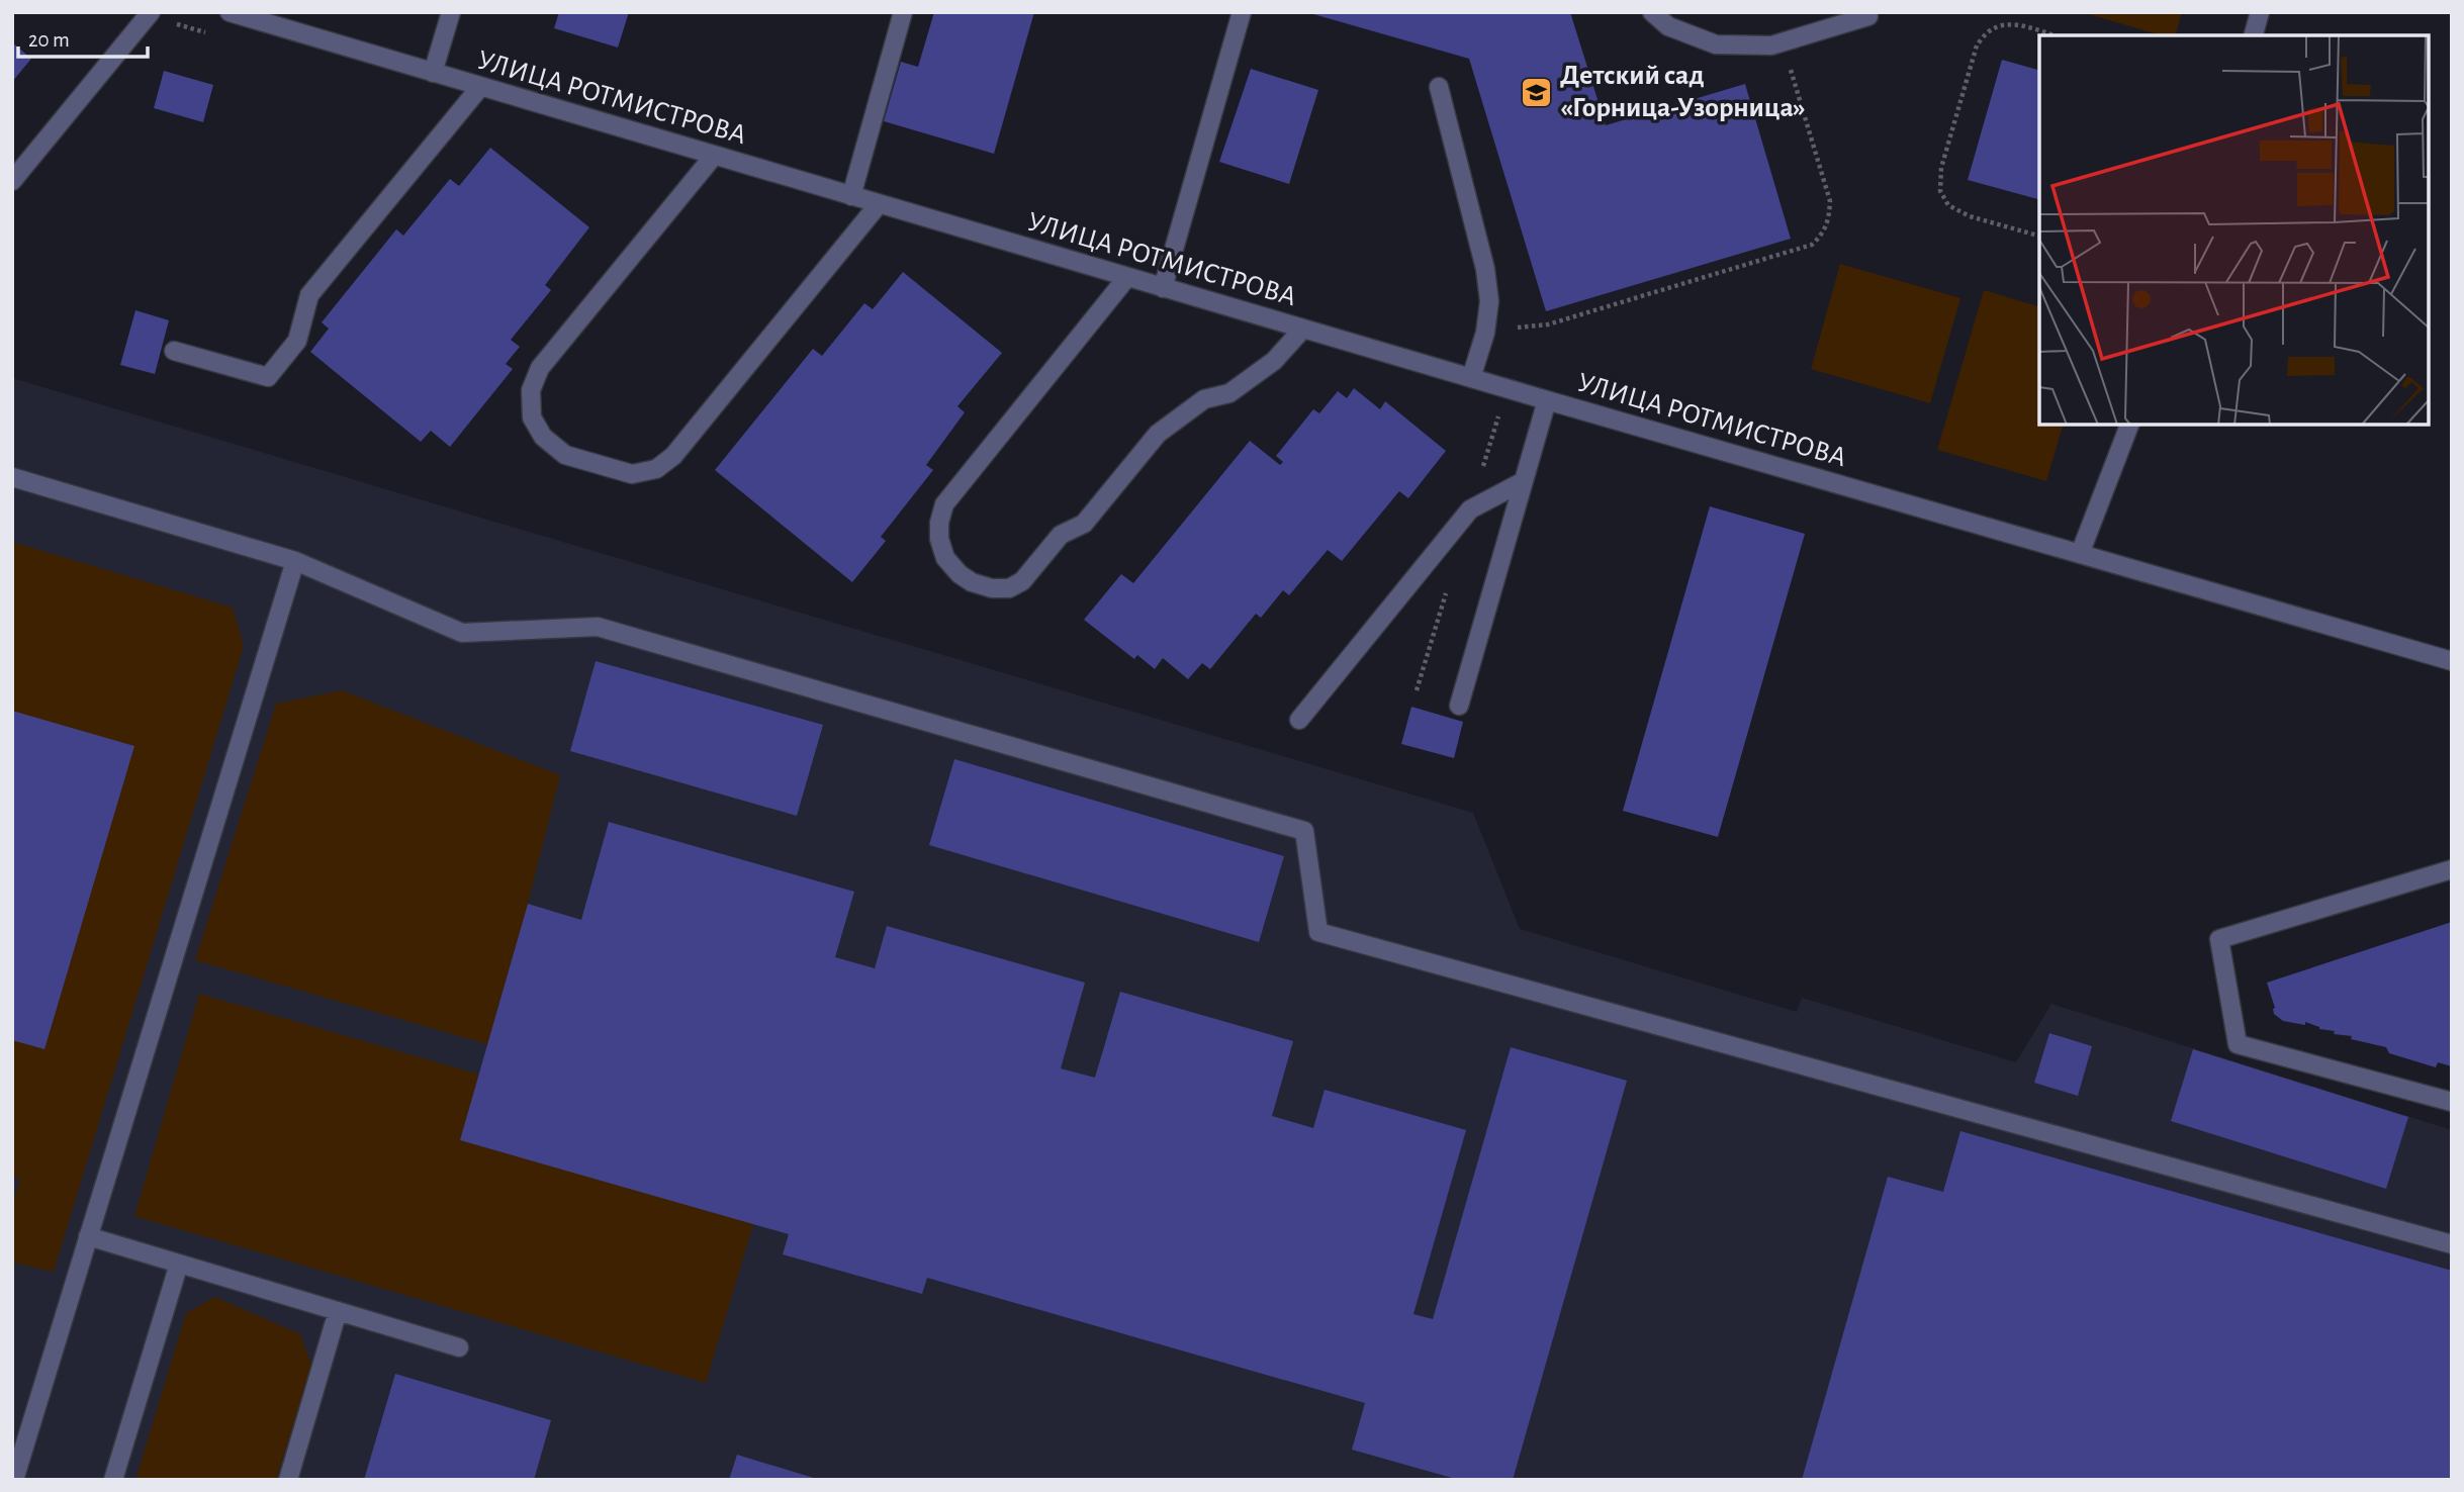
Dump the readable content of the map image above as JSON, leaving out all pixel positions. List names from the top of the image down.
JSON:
{
  "streets": {
    "street": ["УЛИЦА РОТМИСТРОВА"]
  },
  "places": {
    "school or university": ["Детский сад «Горница-Узорница»"]
  },
  "scale_bar": "20 m"
}
